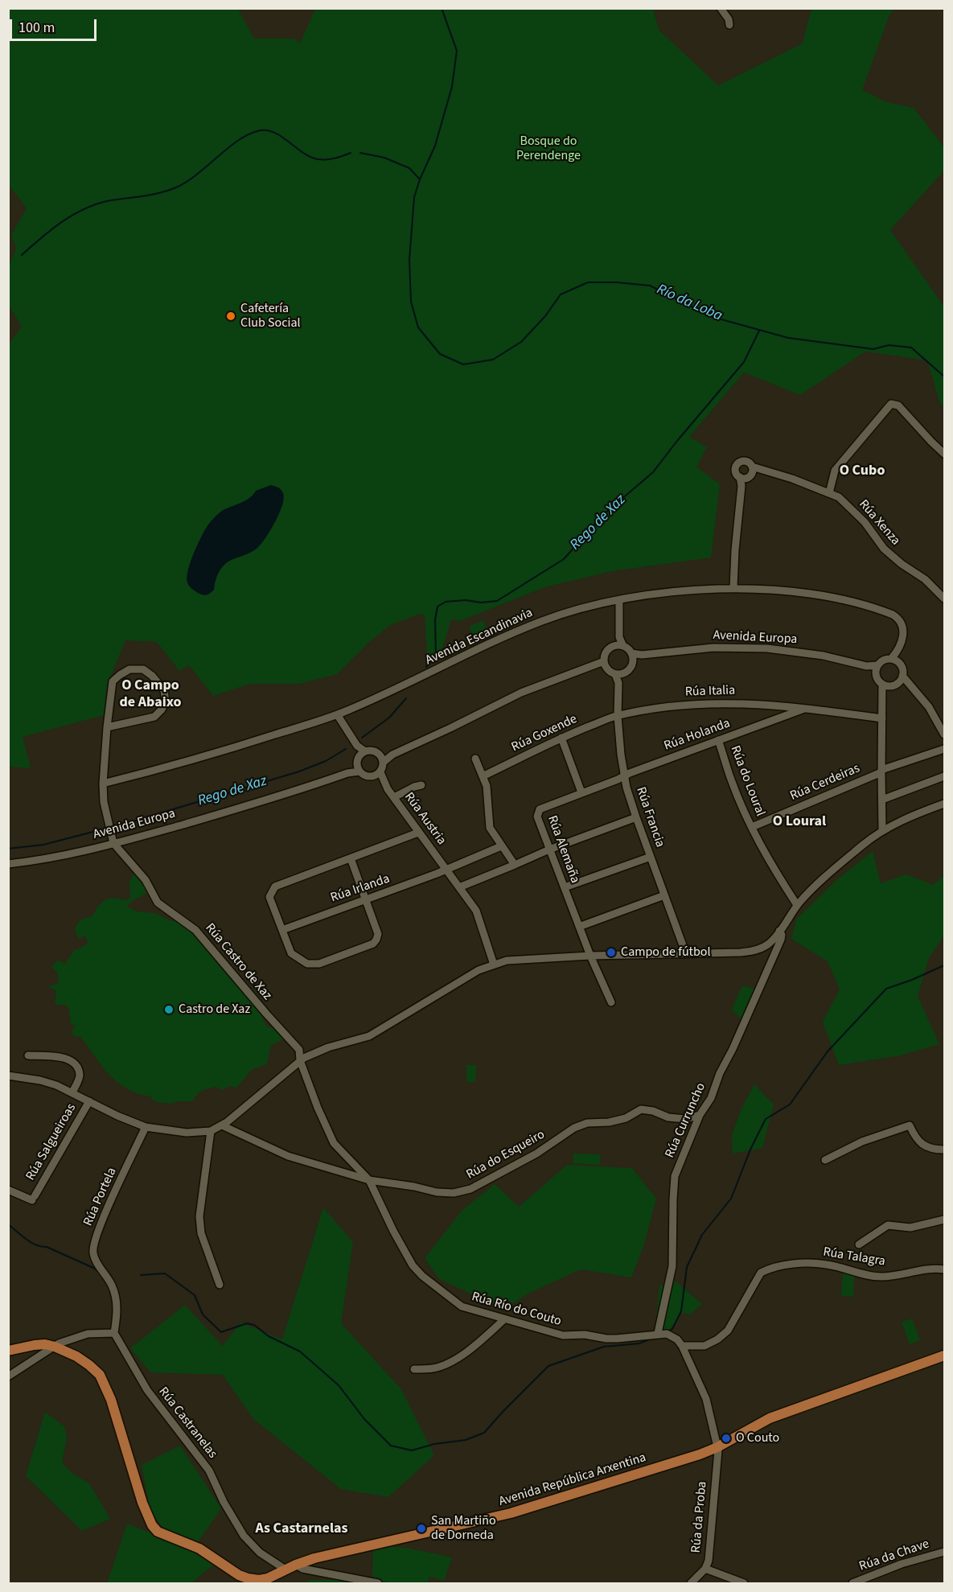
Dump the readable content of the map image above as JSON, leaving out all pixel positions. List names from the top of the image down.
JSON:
{
  "streets": {
    "main road": ["Avenida República Arxentina"],
    "street": [
      "Rúa Xenza",
      "Avenida Escandinavia",
      "Avenida Europa",
      "Rúa Italia",
      "Rúa Goxende",
      "Rúa Holanda",
      "Rúa do Loural",
      "Rúa Cerdeiras",
      "Rúa Francia",
      "Rúa Austria",
      "Rúa Alemaña",
      "Rúa Irlanda",
      "Rúa Castro de Xaz",
      "Rúa Curruncho",
      "Rúa Salgueiroas",
      "Rúa do Esqueiro",
      "Rúa Portela",
      "Rúa Talagra",
      "Rúa Río do Couto",
      "Rúa Castranelas",
      "Rúa da Proba",
      "Rúa da Chave"
    ]
  },
  "crossings": [
    ["Avenida Escandinavia", "Avenida Europa"],
    ["Avenida Escandinavia", "Rúa Castro de Xaz"],
    ["Avenida Europa", "Rúa Francia"],
    ["Avenida Europa", "Rúa Austria"],
    ["Avenida Europa", "Rúa Castro de Xaz"],
    ["Rúa Italia", "Rúa Goxende"],
    ["Rúa Italia", "Rúa Holanda"],
    ["Rúa Italia", "Rúa Francia"],
    ["Rúa Goxende", "Rúa Francia"],
    ["Rúa Holanda", "Rúa do Loural"],
    ["Rúa Holanda", "Rúa Francia"],
    ["Rúa Holanda", "Rúa Alemaña"],
    ["Rúa do Loural", "Rúa Cerdeiras"],
    ["Rúa Francia", "Rúa Alemaña"],
    ["Rúa Austria", "Rúa Irlanda"],
    ["Rúa Curruncho", "Rúa do Esqueiro"],
    ["Rúa Curruncho", "Rúa Río do Couto"],
    ["Rúa do Esqueiro", "Rúa Río do Couto"],
    ["Rúa Portela", "Rúa Castranelas"],
    ["Rúa Castranelas", "Avenida República Arxentina"],
    ["Avenida República Arxentina", "Rúa da Proba"]
  ],
  "districts": [
    "O Cubo",
    "O Campo de Abaixo",
    "O Loural",
    "As Castarnelas"
  ],
  "water": ["Río da Loba", "Rego de Xaz"],
  "parks": ["Bosque do Perendenge"],
  "places": [
    "Cafetería Club Social",
    "Campo de fútbol",
    "Castro de Xaz",
    "O Couto",
    "San Martiño de Dorneda"
  ],
  "scale_bar": "100 m"
}
